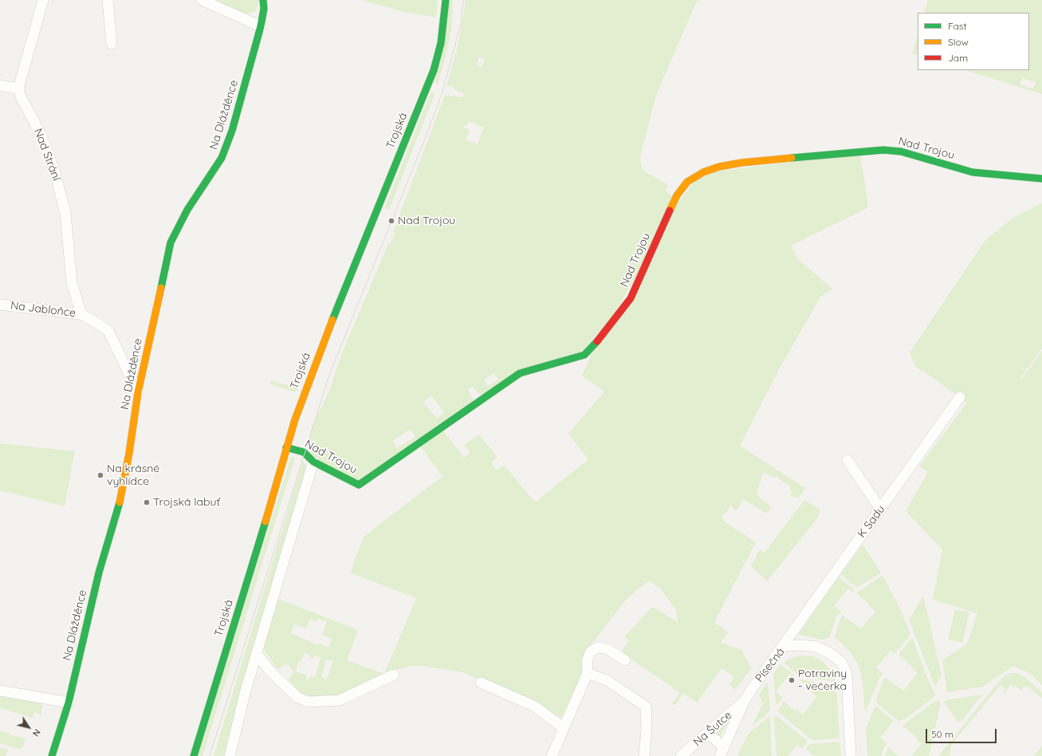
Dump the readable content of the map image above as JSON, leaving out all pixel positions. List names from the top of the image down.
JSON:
{
  "streets": {
    "street": [
      "Na Dlážděnce",
      "Trojská",
      "Nad Trojou",
      "Nad Strání",
      "Na Jabloňce",
      "K Sadu",
      "Písečná",
      "Na Šutce"
    ]
  },
  "crossings": [
    ["Na Dlážděnce", "Na Jabloňce"],
    ["Trojská", "Nad Trojou"],
    ["Nad Strání", "Na Jabloňce"],
    ["K Sadu", "Písečná"],
    ["Písečná", "Na Šutce"]
  ],
  "places": [
    "Nad Trojou",
    "Na krásné vyhlídce",
    "Trojská labuť",
    "Potraviny - večerka"
  ],
  "legend": ["Fast", "Slow", "Jam"],
  "scale_bar": "50 m",
  "north": "bottom right"
}
